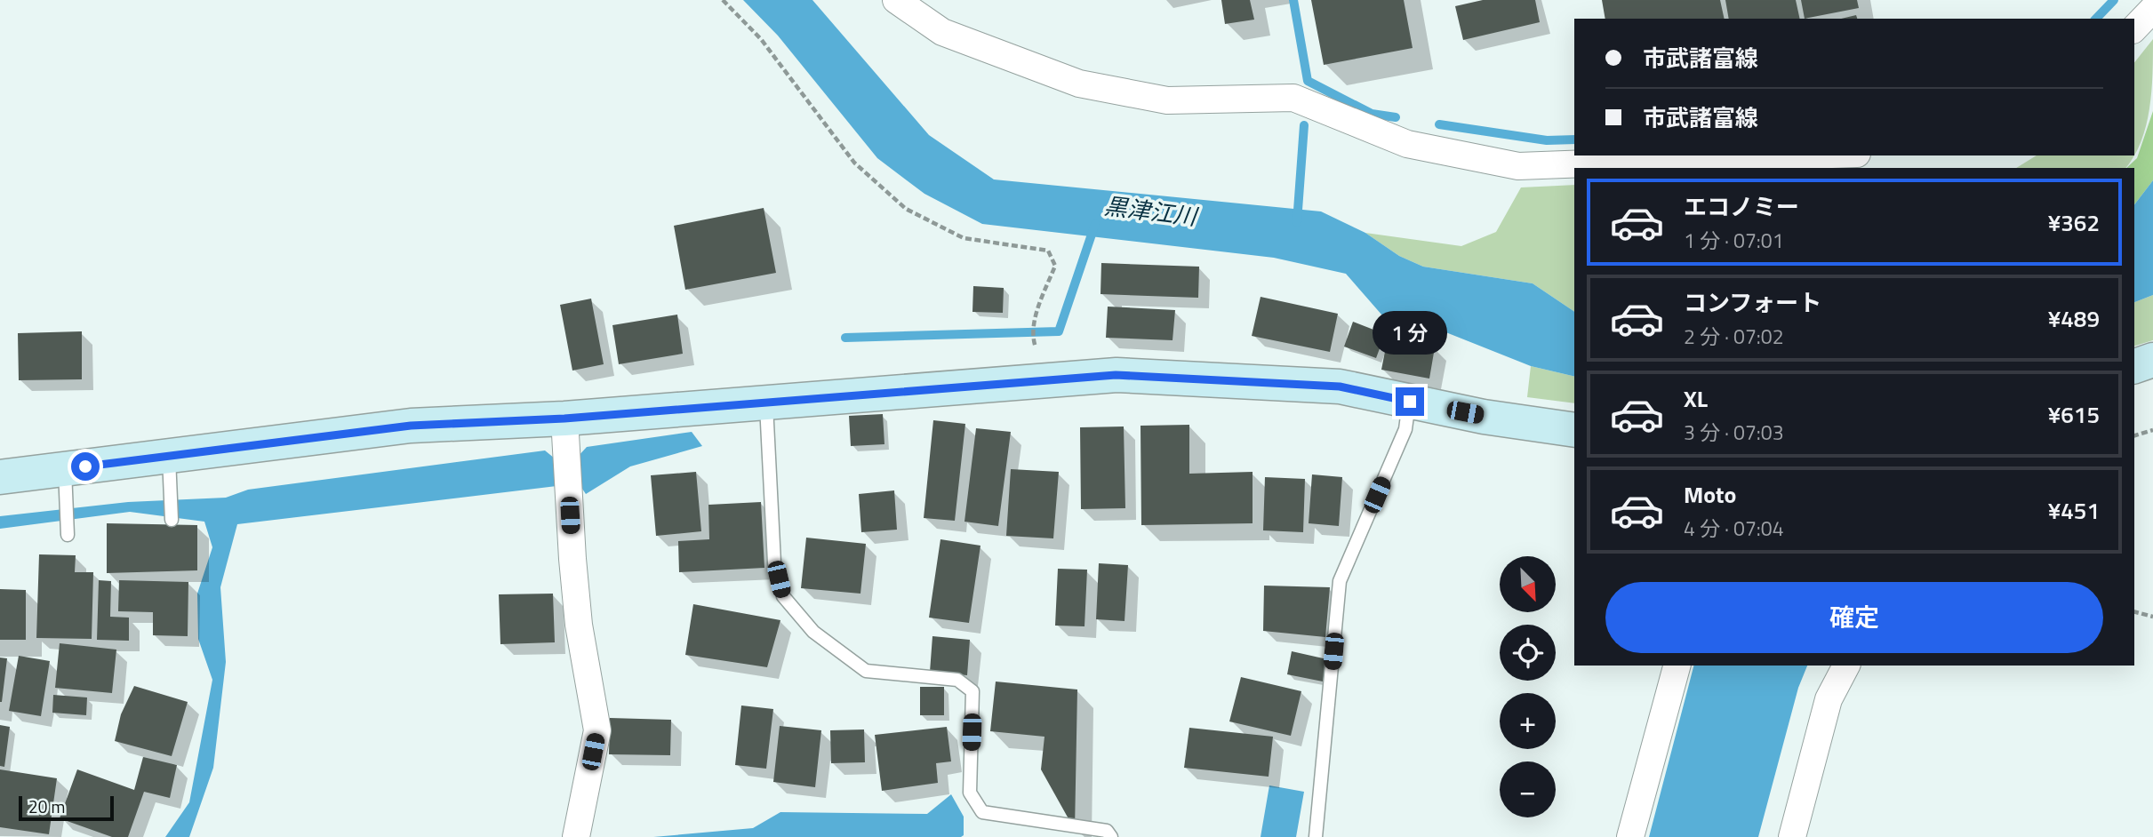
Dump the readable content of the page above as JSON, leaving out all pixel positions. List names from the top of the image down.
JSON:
{
  "water": ["黒津江川"],
  "scale_bar": "20 m",
  "north": "bottom right",
  "page": {
    "banner": ["市武諸富線", "市武諸富線"],
    "list": [
      {
        "name": "エコノミー",
        "note": "1 分 · 07:01",
        "value": "¥362"
      },
      {
        "name": "コンフォート",
        "note": "2 分 · 07:02",
        "value": "¥489"
      },
      {
        "name": "XL",
        "note": "3 分 · 07:03",
        "value": "¥615"
      },
      {
        "name": "Moto",
        "note": "4 分 · 07:04",
        "value": "¥451"
      }
    ],
    "bubble": "1 分",
    "map_buttons": ["+", "−"],
    "buttons": "確定",
    "scale": "20 m"
  }
}
